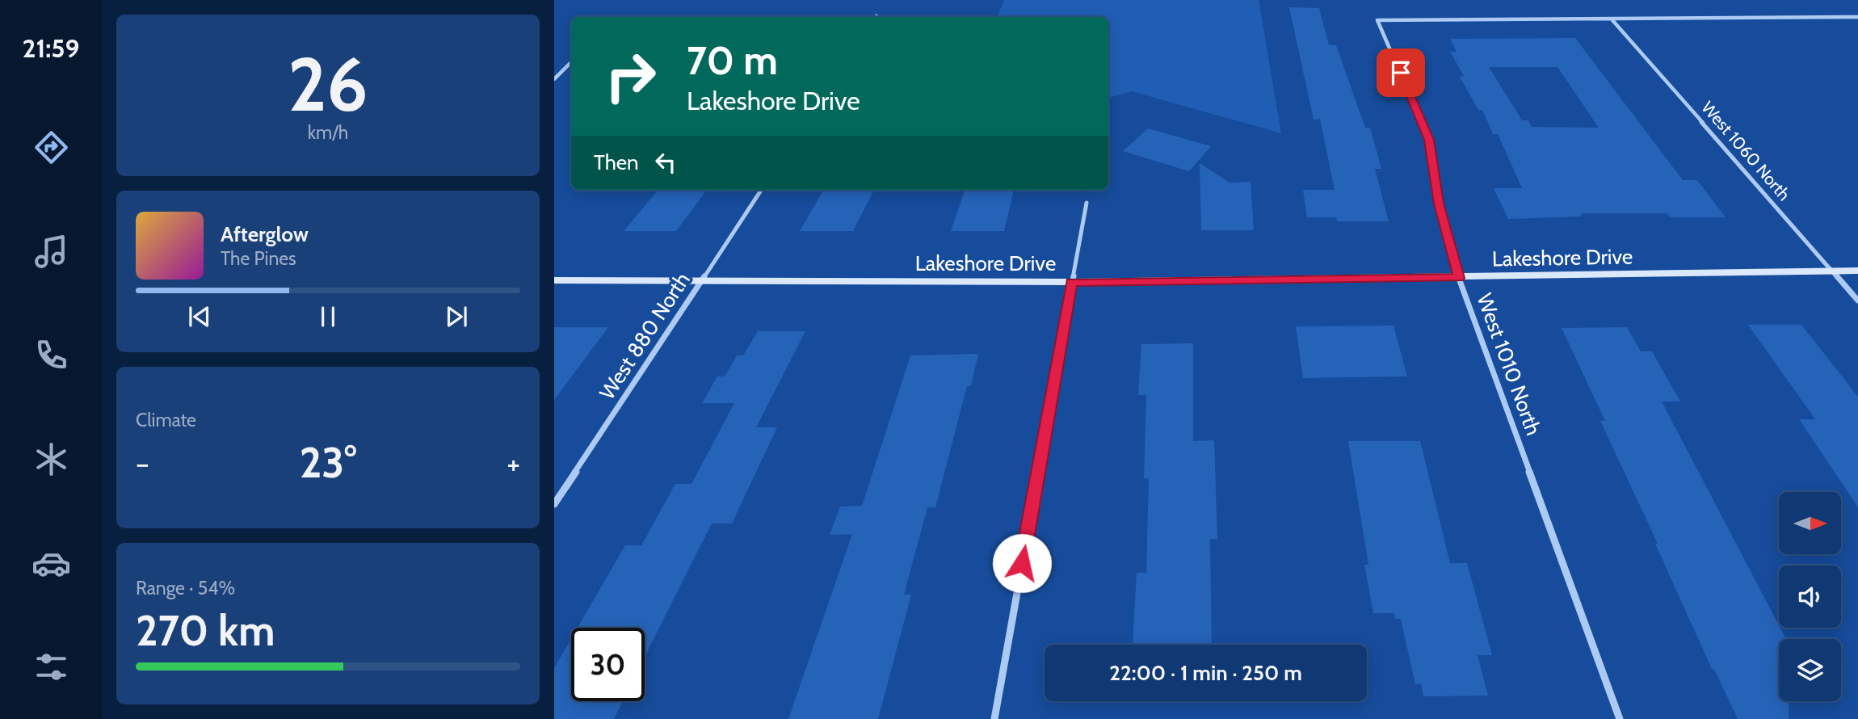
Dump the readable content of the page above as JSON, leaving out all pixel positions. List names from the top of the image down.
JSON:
{
  "streets": {
    "street": [
      "West 1060 North",
      "Lakeshore Drive",
      "West 880 North",
      "West 1010 North"
    ]
  },
  "crossings": [
    ["West 1060 North", "Lakeshore Drive"],
    ["West 1060 North", "West 1010 North"],
    ["Lakeshore Drive", "West 880 North"],
    ["Lakeshore Drive", "West 1010 North"]
  ],
  "north": "right",
  "page": {
    "tabs": "21:59",
    "tile": [
      ["26", "km/h"],
      "Climate",
      ["Range · 54%", "270 km"]
    ],
    "turn": ["70 m", "Lakeshore Drive"],
    "then": "Then",
    "song": ["Afterglow", "The Pines"],
    "heat": ["−", "23°", "+"],
    "limit": "30",
    "trip": "22:00 · 1 min · 250 m"
  }
}
